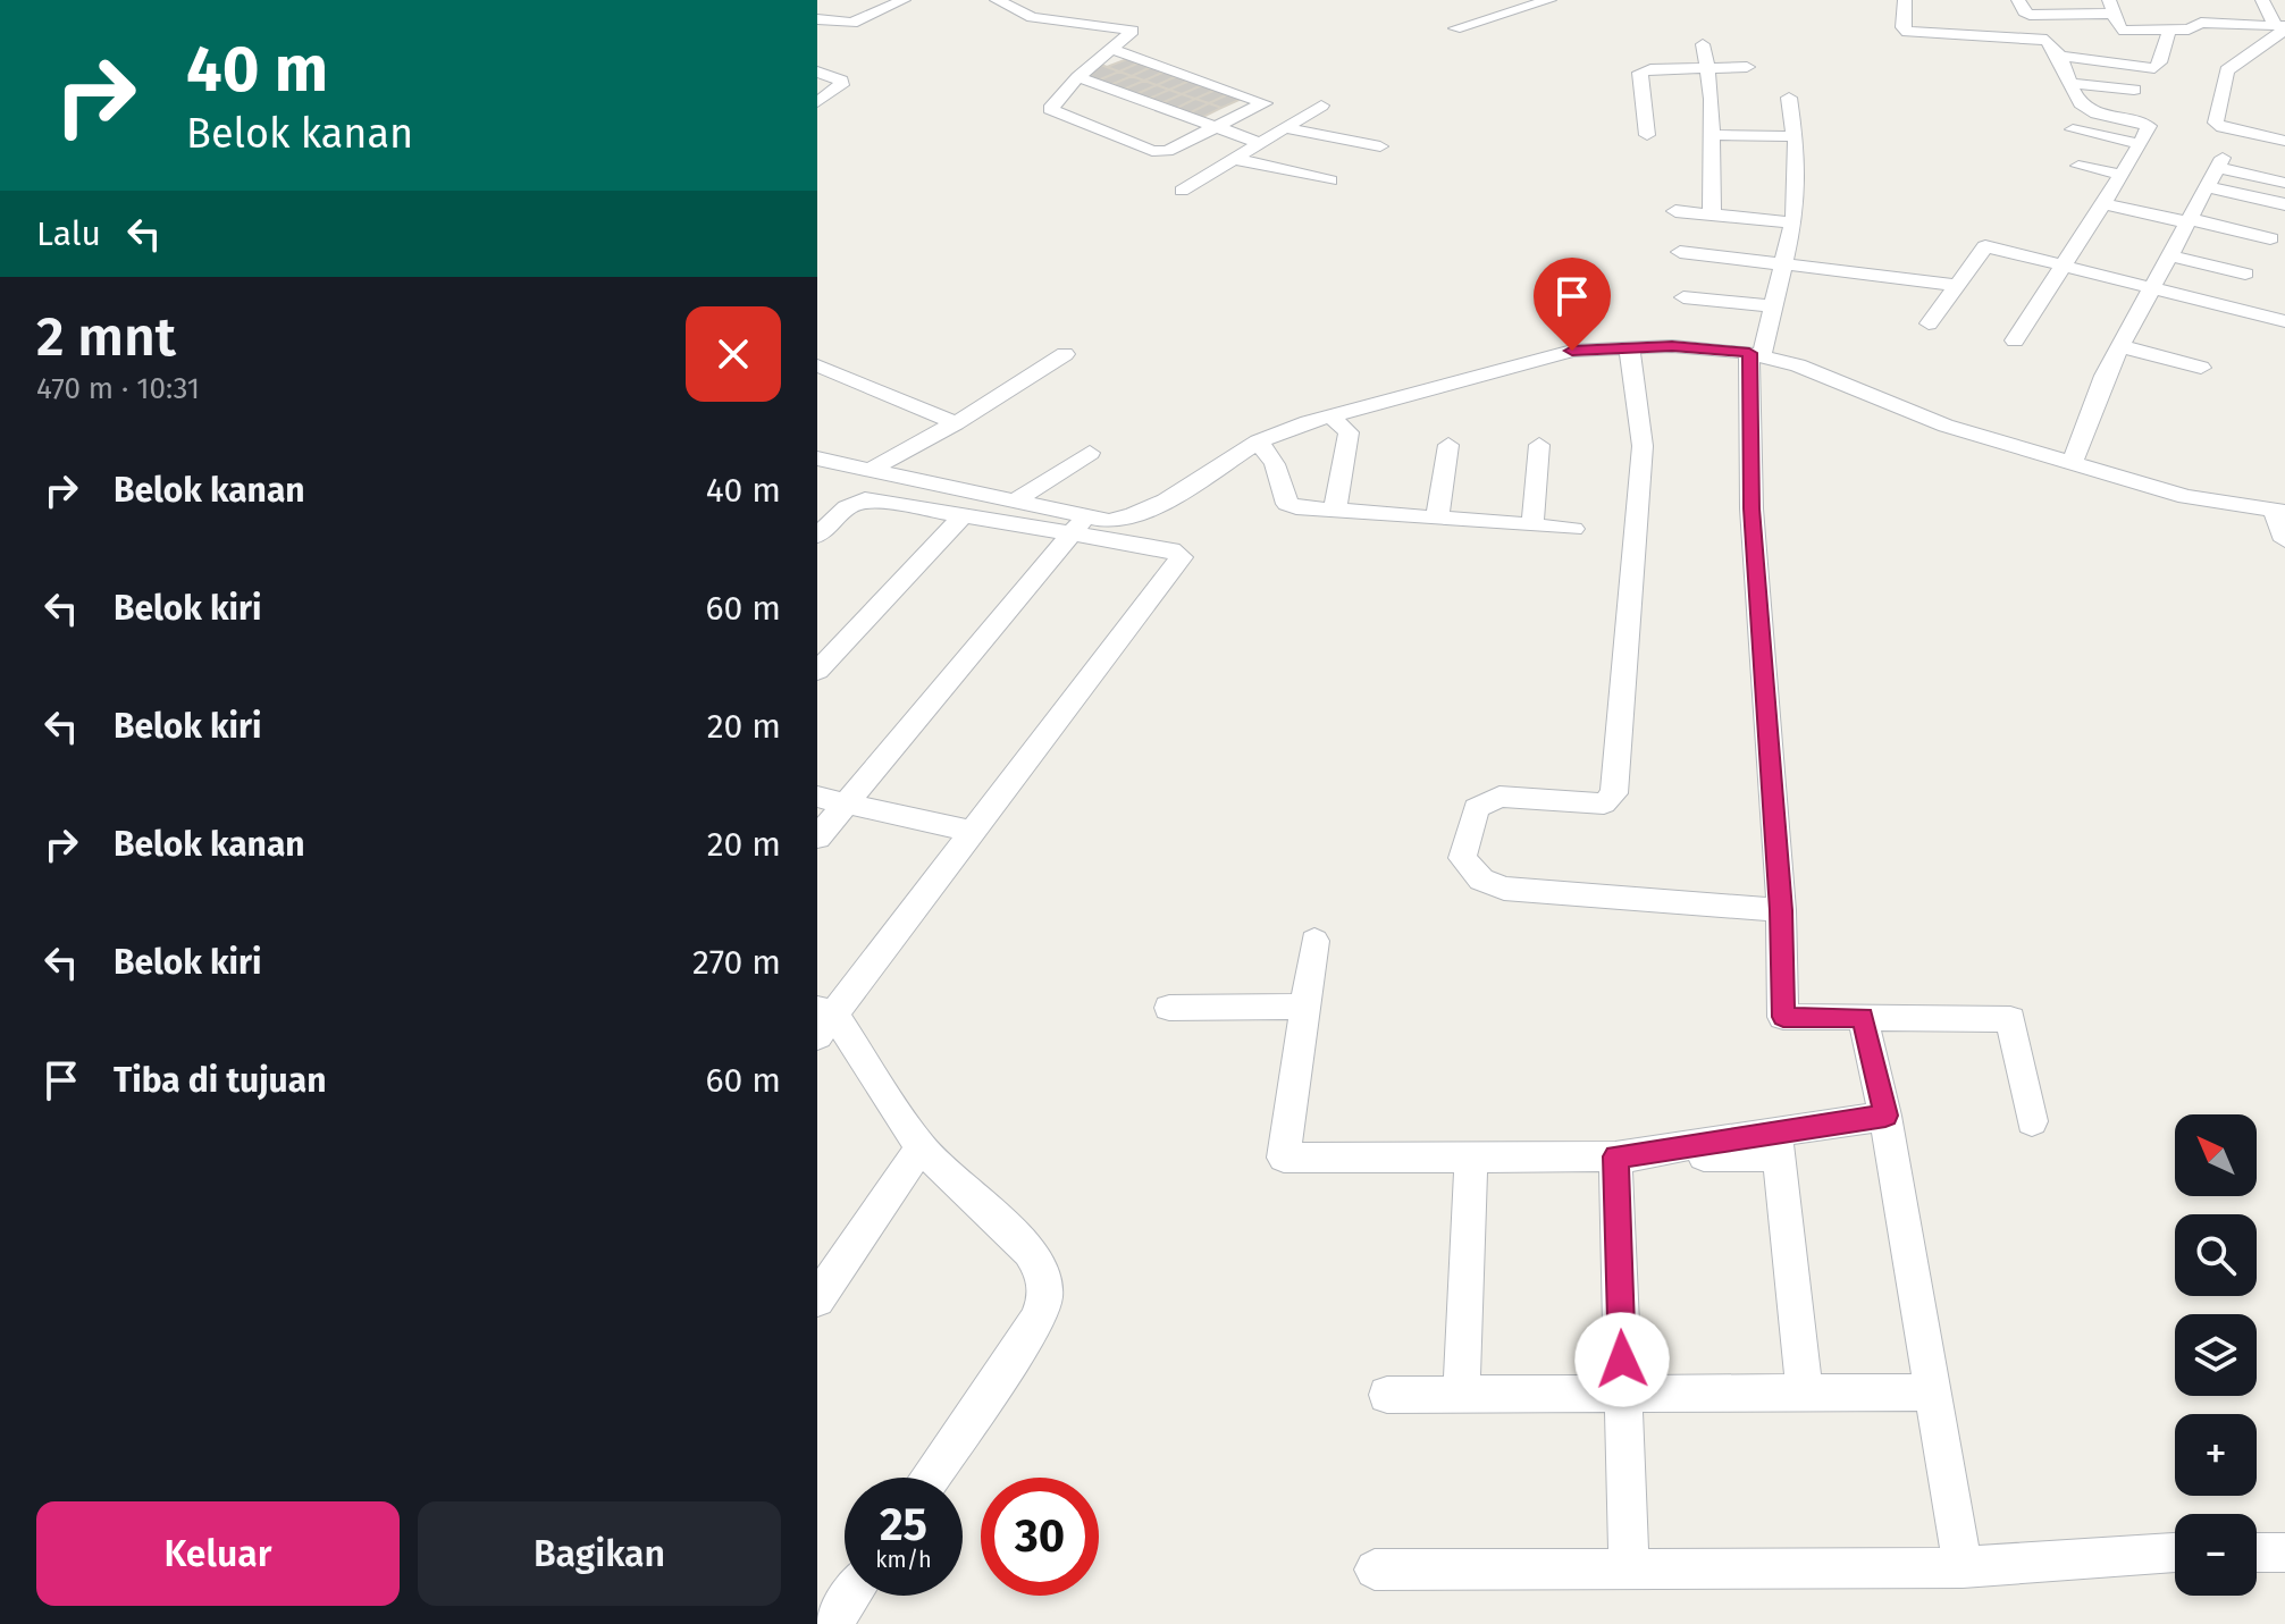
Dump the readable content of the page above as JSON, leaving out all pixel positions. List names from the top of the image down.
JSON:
{
  "north": "top left",
  "page": {
    "turn": ["40 m", "Belok kanan"],
    "then": "Lalu",
    "heading": ["2 mnt", "470 m · 10:31"],
    "list": [
      {
        "name": "Belok kanan",
        "value": "40 m"
      },
      {
        "name": "Belok kiri",
        "value": "60 m"
      },
      {
        "name": "Belok kiri",
        "value": "20 m"
      },
      {
        "name": "Belok kanan",
        "value": "20 m"
      },
      {
        "name": "Belok kiri",
        "value": "270 m"
      },
      {
        "name": "Tiba di tujuan",
        "value": "60 m"
      }
    ],
    "map_buttons": ["+", "−"],
    "speed": "25 km/h",
    "limit": "30",
    "buttons": ["Keluar", "Bagikan"]
  }
}
